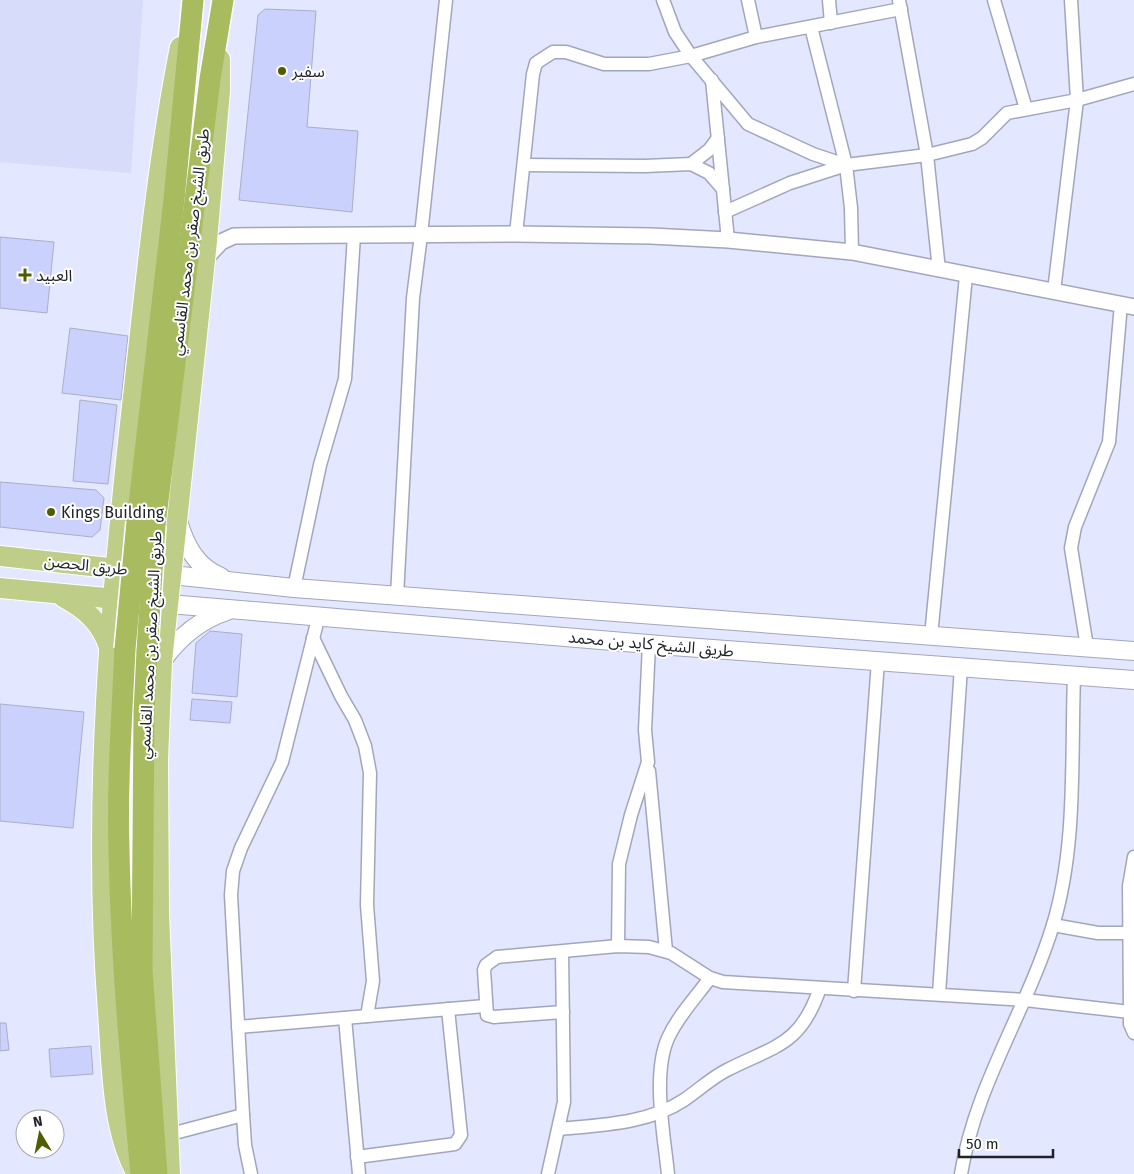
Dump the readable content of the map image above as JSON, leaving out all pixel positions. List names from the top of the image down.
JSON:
{
  "streets": {
    "highway": ["طريق الشيخ صقر بن محمد القاسمي"],
    "main road": ["طريق الحصن", "طريق الشيخ كايد بن محمد"]
  },
  "crossings": [
    ["طريق الحصن", "طريق الشيخ كايد بن محمد"]
  ],
  "places": {
    "other": ["سفير", "Kings Building"],
    "health": ["العبيد"]
  },
  "scale_bar": "50 m",
  "north": "top"
}
